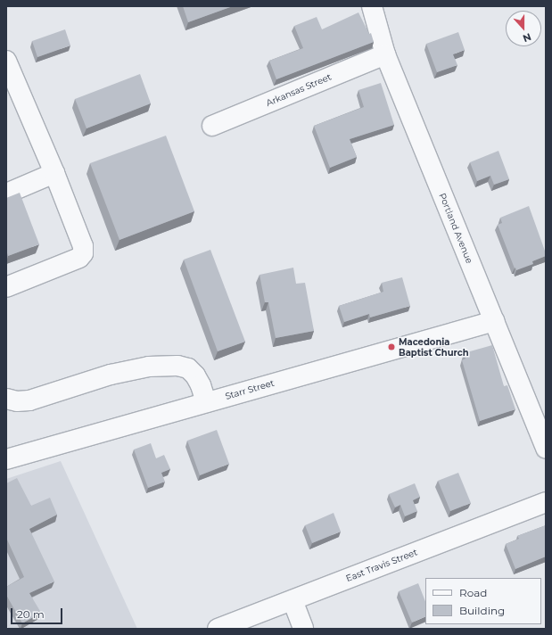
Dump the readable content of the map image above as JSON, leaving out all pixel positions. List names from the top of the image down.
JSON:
{
  "streets": {
    "street": [
      "Arkansas Street",
      "Portland Avenue",
      "Starr Street",
      "East Travis Street"
    ]
  },
  "crossings": [
    ["Arkansas Street", "Portland Avenue"],
    ["Portland Avenue", "Starr Street"]
  ],
  "places": ["Macedonia Baptist Church"],
  "legend": ["Road", "Building"],
  "scale_bar": "20 m",
  "north": "bottom"
}
